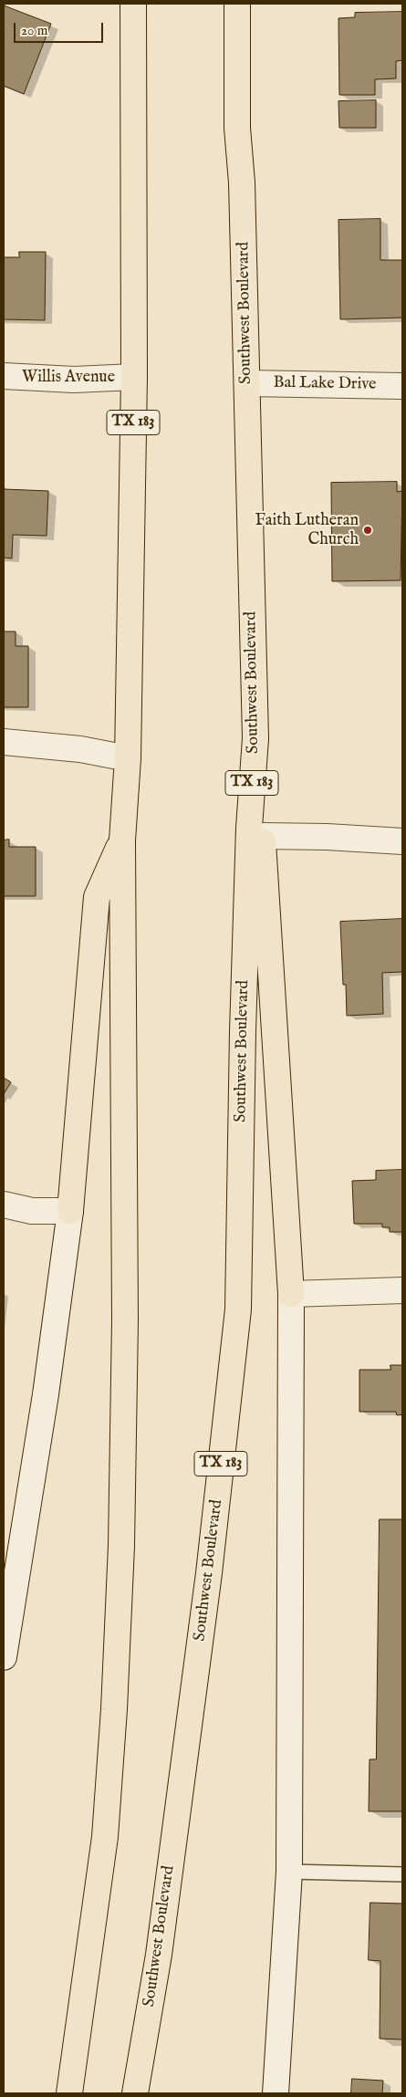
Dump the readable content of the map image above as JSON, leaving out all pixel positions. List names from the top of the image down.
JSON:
{
  "streets": {
    "main road": [
      "Southwest Boulevard",
      "Willis Avenue",
      "Bal Lake Drive",
      "TX 183"
    ]
  },
  "crossings": [
    ["Southwest Boulevard", "Bal Lake Drive"],
    ["Willis Avenue", "TX 183"]
  ],
  "places": ["Faith Lutheran Church"],
  "scale_bar": "20 m"
}
